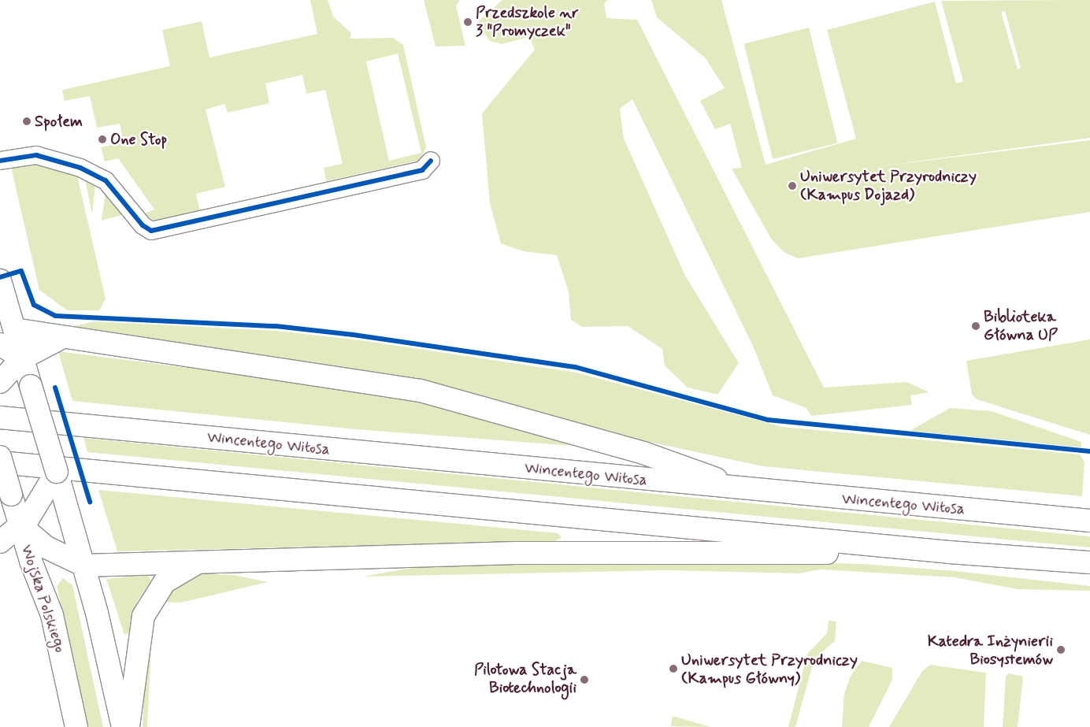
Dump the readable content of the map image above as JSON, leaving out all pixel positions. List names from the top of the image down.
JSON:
{
  "streets": {
    "main road": ["Wincentego Witosa", "Wojska Polskiego"]
  },
  "places": [
    "Przedszkole nr 3 \"Promyczek\"",
    "Społem",
    "One Stop",
    "Uniwersytet Przyrodniczy (Kampus Dojazd)",
    "Biblioteka Główna UP",
    "Katedra Inżynierii Biosystemów",
    "Uniwersytet Przyrodniczy (Kampus Główny)",
    "Pilotowa Stacja Biotechnologii"
  ]
}
